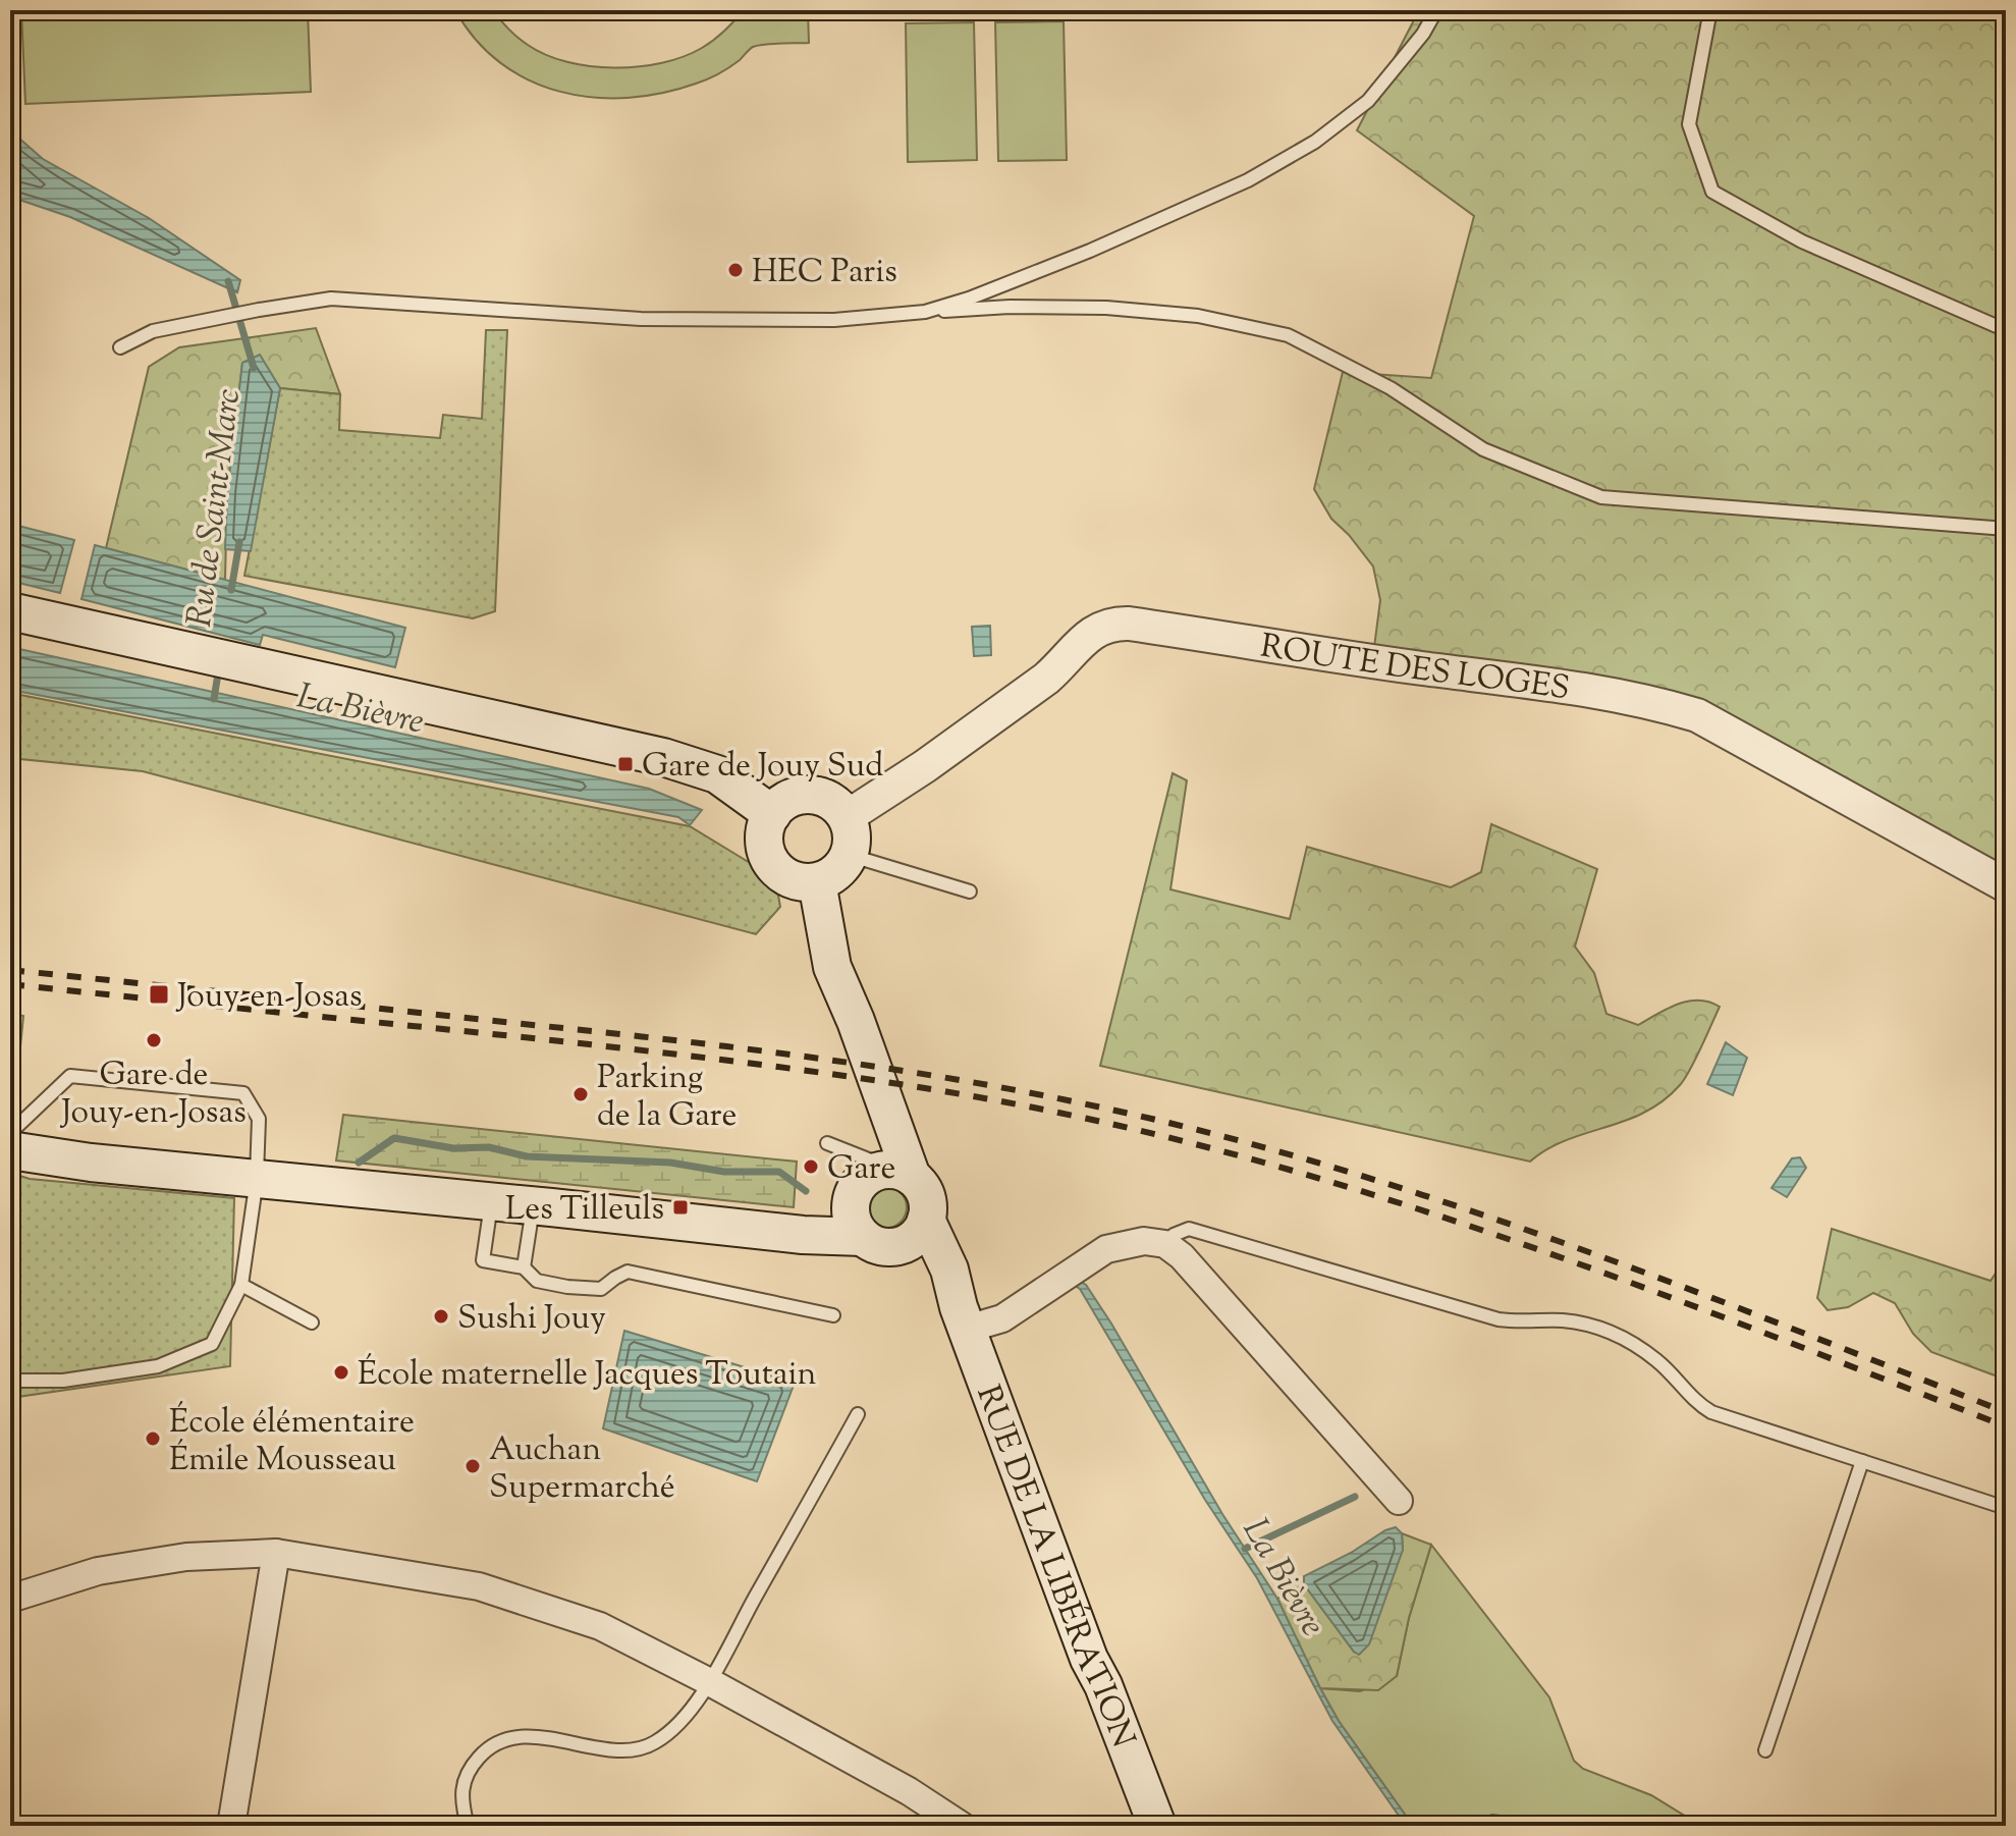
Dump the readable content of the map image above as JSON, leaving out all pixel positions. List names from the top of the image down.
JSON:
{
  "streets": {
    "main road": ["RUE DE LA LIBÉRATION"],
    "street": ["ROUTE DES LOGES"]
  },
  "water": ["Ru de Saint-Marc", "La Bièvre"],
  "places": {
    "other": [
      "HEC Paris",
      "Gare de Jouy-en-Josas",
      "Parking de la Gare",
      "Gare",
      "Sushi Jouy",
      "École maternelle Jacques Toutain",
      "École élémentaire Émile Mousseau",
      "Auchan Supermarché"
    ],
    "transit": ["Gare de Jouy Sud", "Jouy-en-Josas", "Les Tilleuls"]
  }
}
